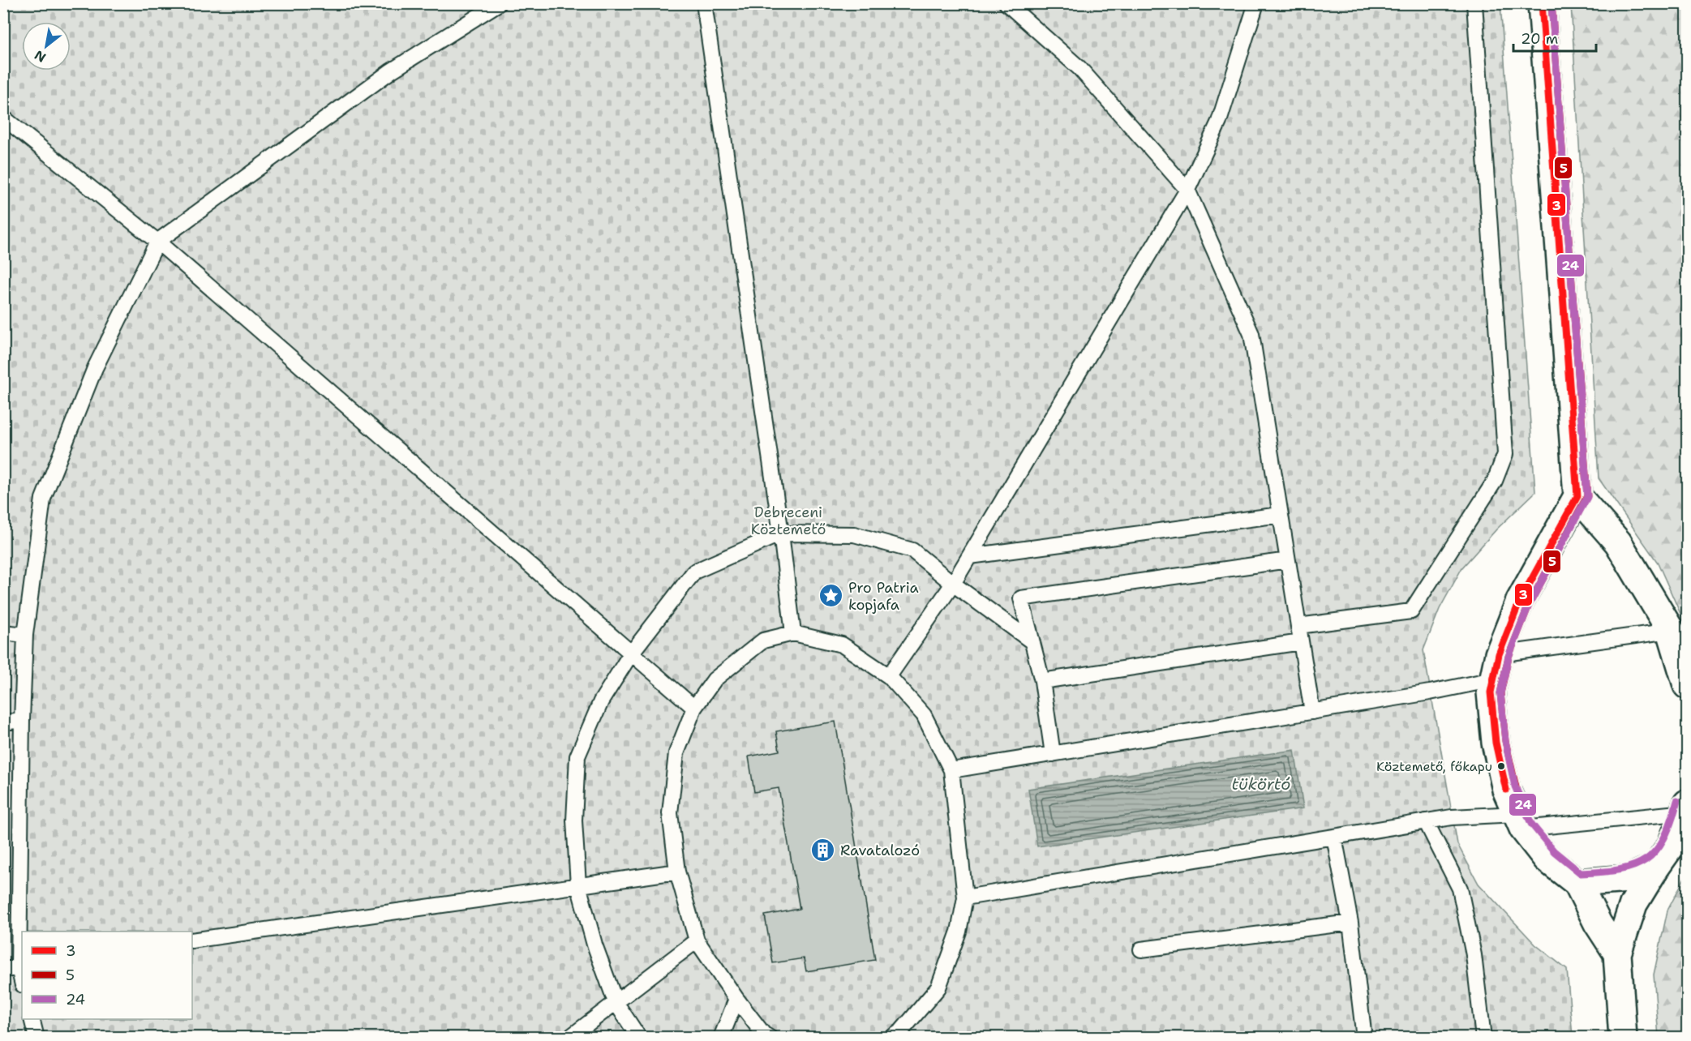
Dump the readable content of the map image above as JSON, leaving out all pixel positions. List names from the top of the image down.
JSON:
{
  "water": ["tükörtó"],
  "parks": ["Debreceni Köztemető"],
  "places": {
    "place": ["Pro Patria kopjafa"],
    "other": ["Köztemető, főkapu"],
    "building": ["Ravatalozó"]
  },
  "lines": ["transit line 3", "transit line 5", "transit line 24"],
  "legend": ["3", "5", "24"],
  "scale_bar": "20 m",
  "north": "bottom left"
}
